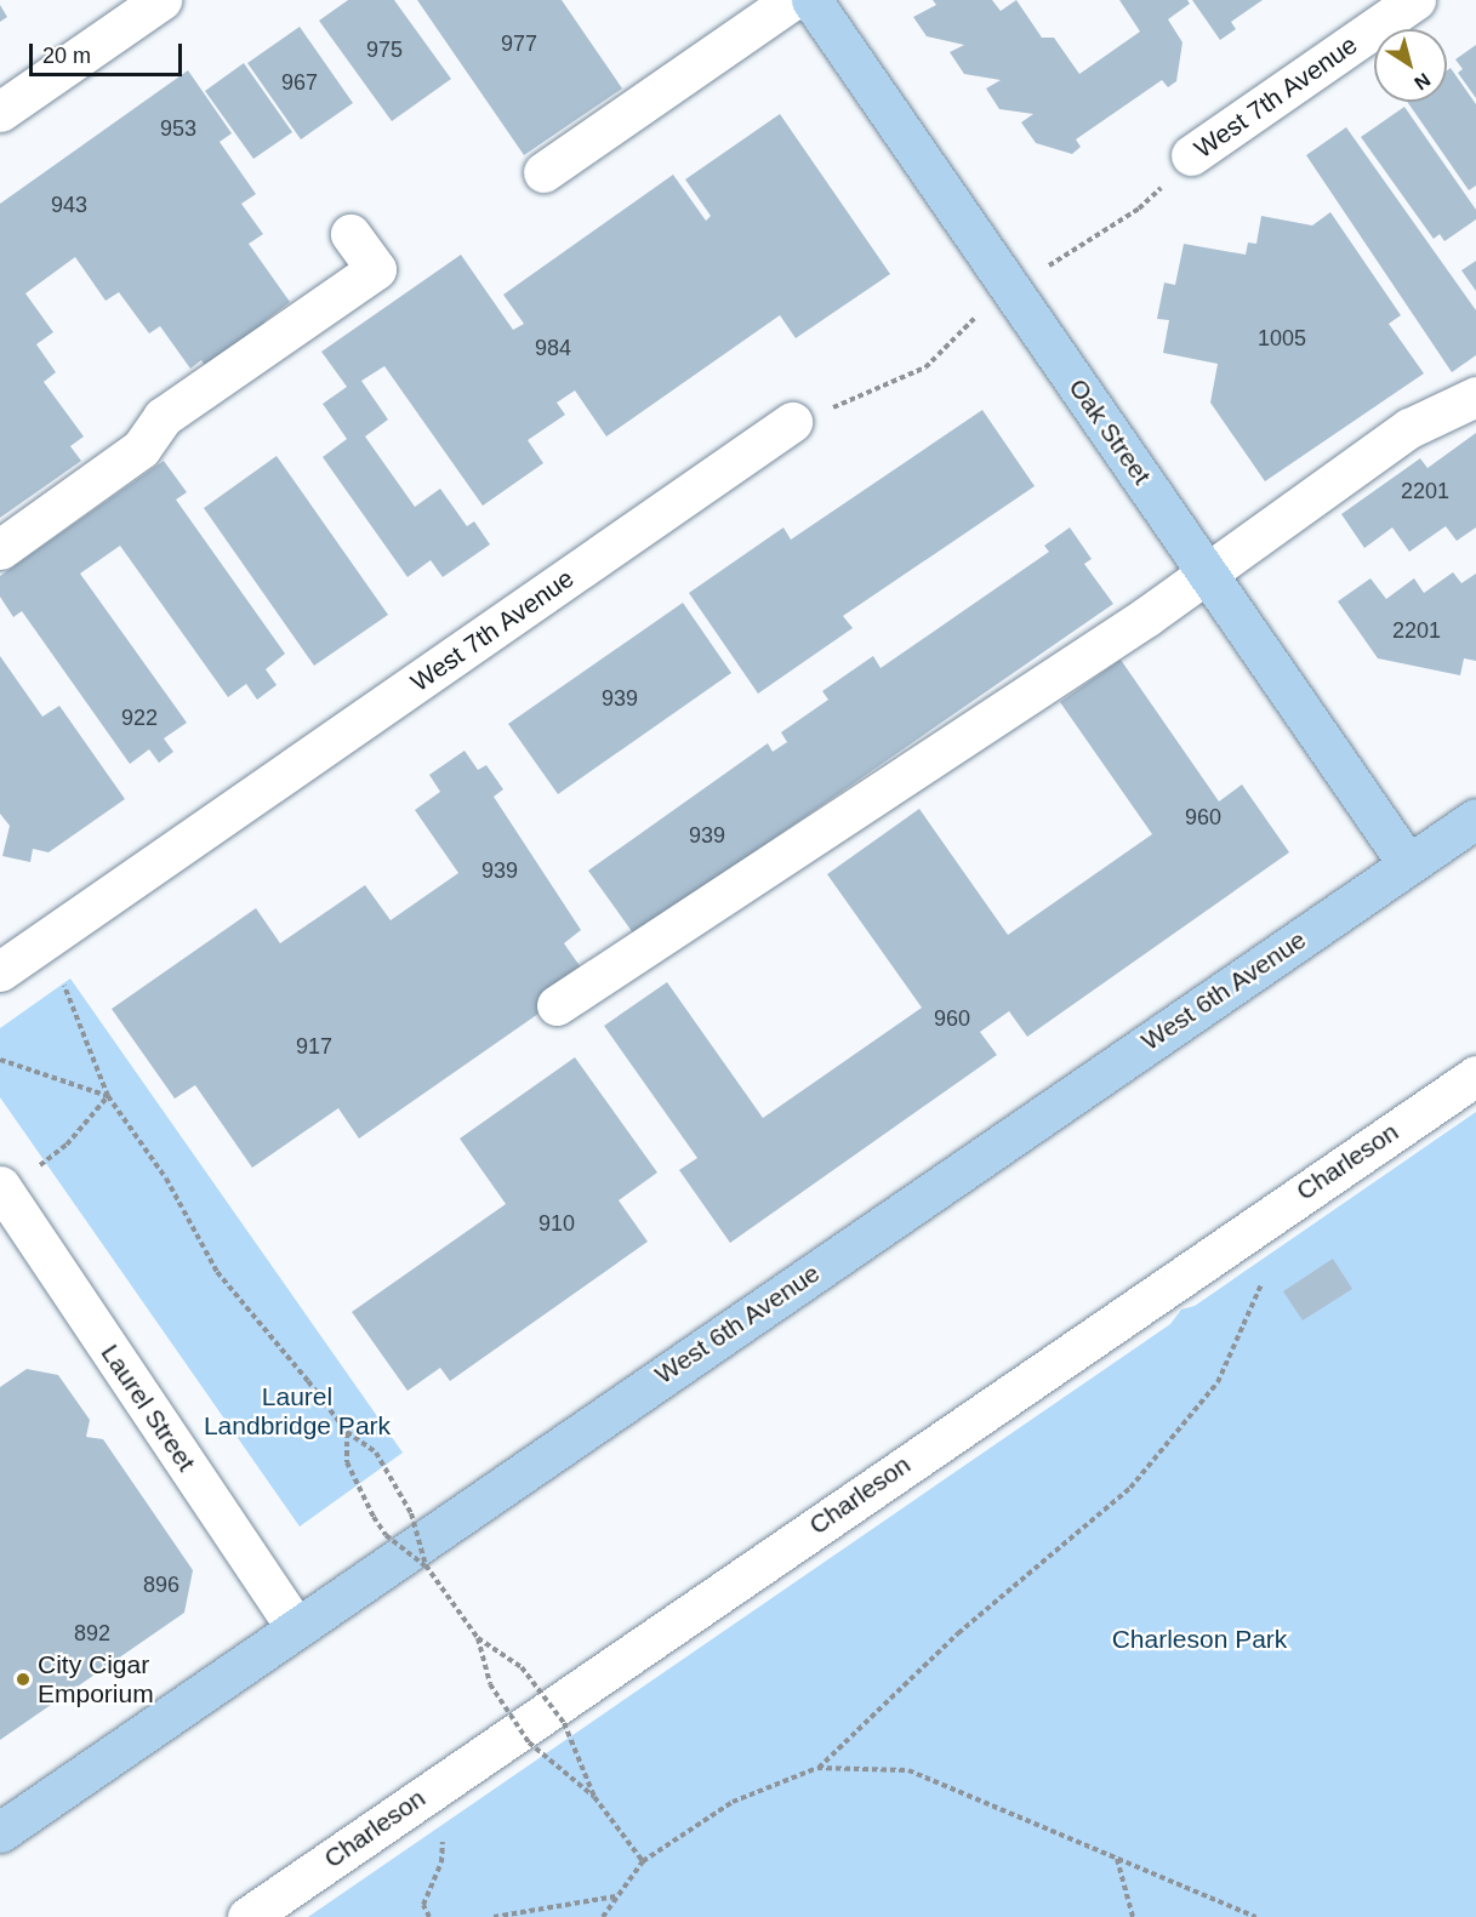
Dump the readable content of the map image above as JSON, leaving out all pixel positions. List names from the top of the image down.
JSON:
{
  "streets": {
    "main road": ["Oak Street", "West 6th Avenue"],
    "street": ["West 7th Avenue", "Charleson", "Laurel Street"]
  },
  "crossings": [
    ["Oak Street", "West 6th Avenue"],
    ["West 6th Avenue", "Laurel Street"]
  ],
  "parks": ["Laurel Landbridge Park", "Charleson Park"],
  "places": ["City Cigar Emporium"],
  "house_numbers": [
    "977",
    "975",
    "967",
    "953",
    "943",
    "1005",
    "984",
    "2201",
    "2201",
    "939",
    "922",
    "960",
    "939",
    "939",
    "960",
    "917",
    "910",
    "896",
    "892"
  ],
  "scale_bar": "20 m",
  "north": "bottom right"
}
